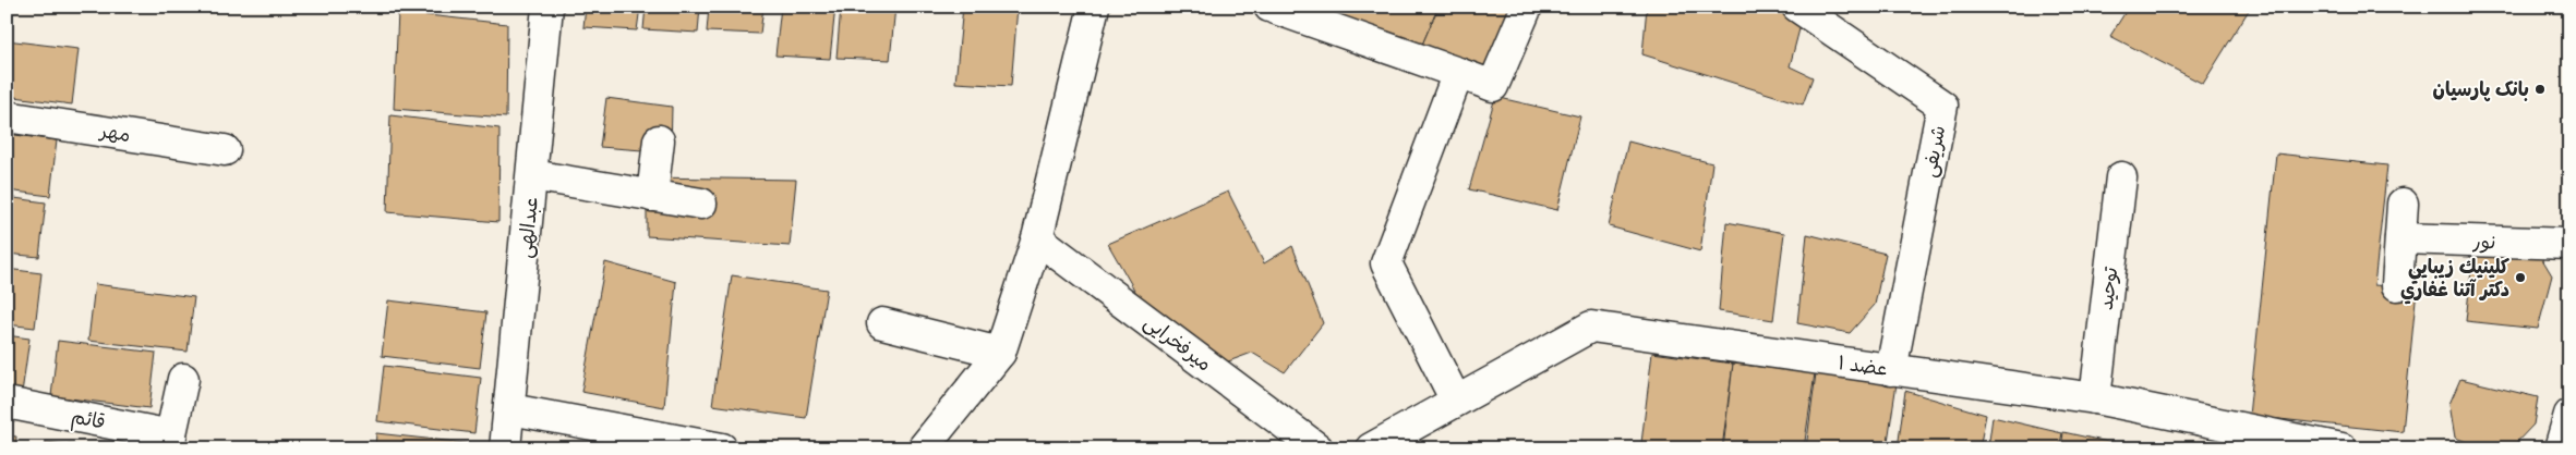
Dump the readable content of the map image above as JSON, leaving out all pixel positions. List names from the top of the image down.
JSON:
{
  "streets": {
    "street": [
      "مهر",
      "شریفی",
      "عبدالهی",
      "نور",
      "توحید",
      "میرفخرایی",
      "عضد ۱",
      "قائم"
    ]
  },
  "crossings": [
    ["شریفی", "عضد ۱"],
    ["توحید", "عضد ۱"]
  ],
  "places": ["بانک پارسیان", "كلينيك زيبايي دكتر آتنا غفاري"]
}
